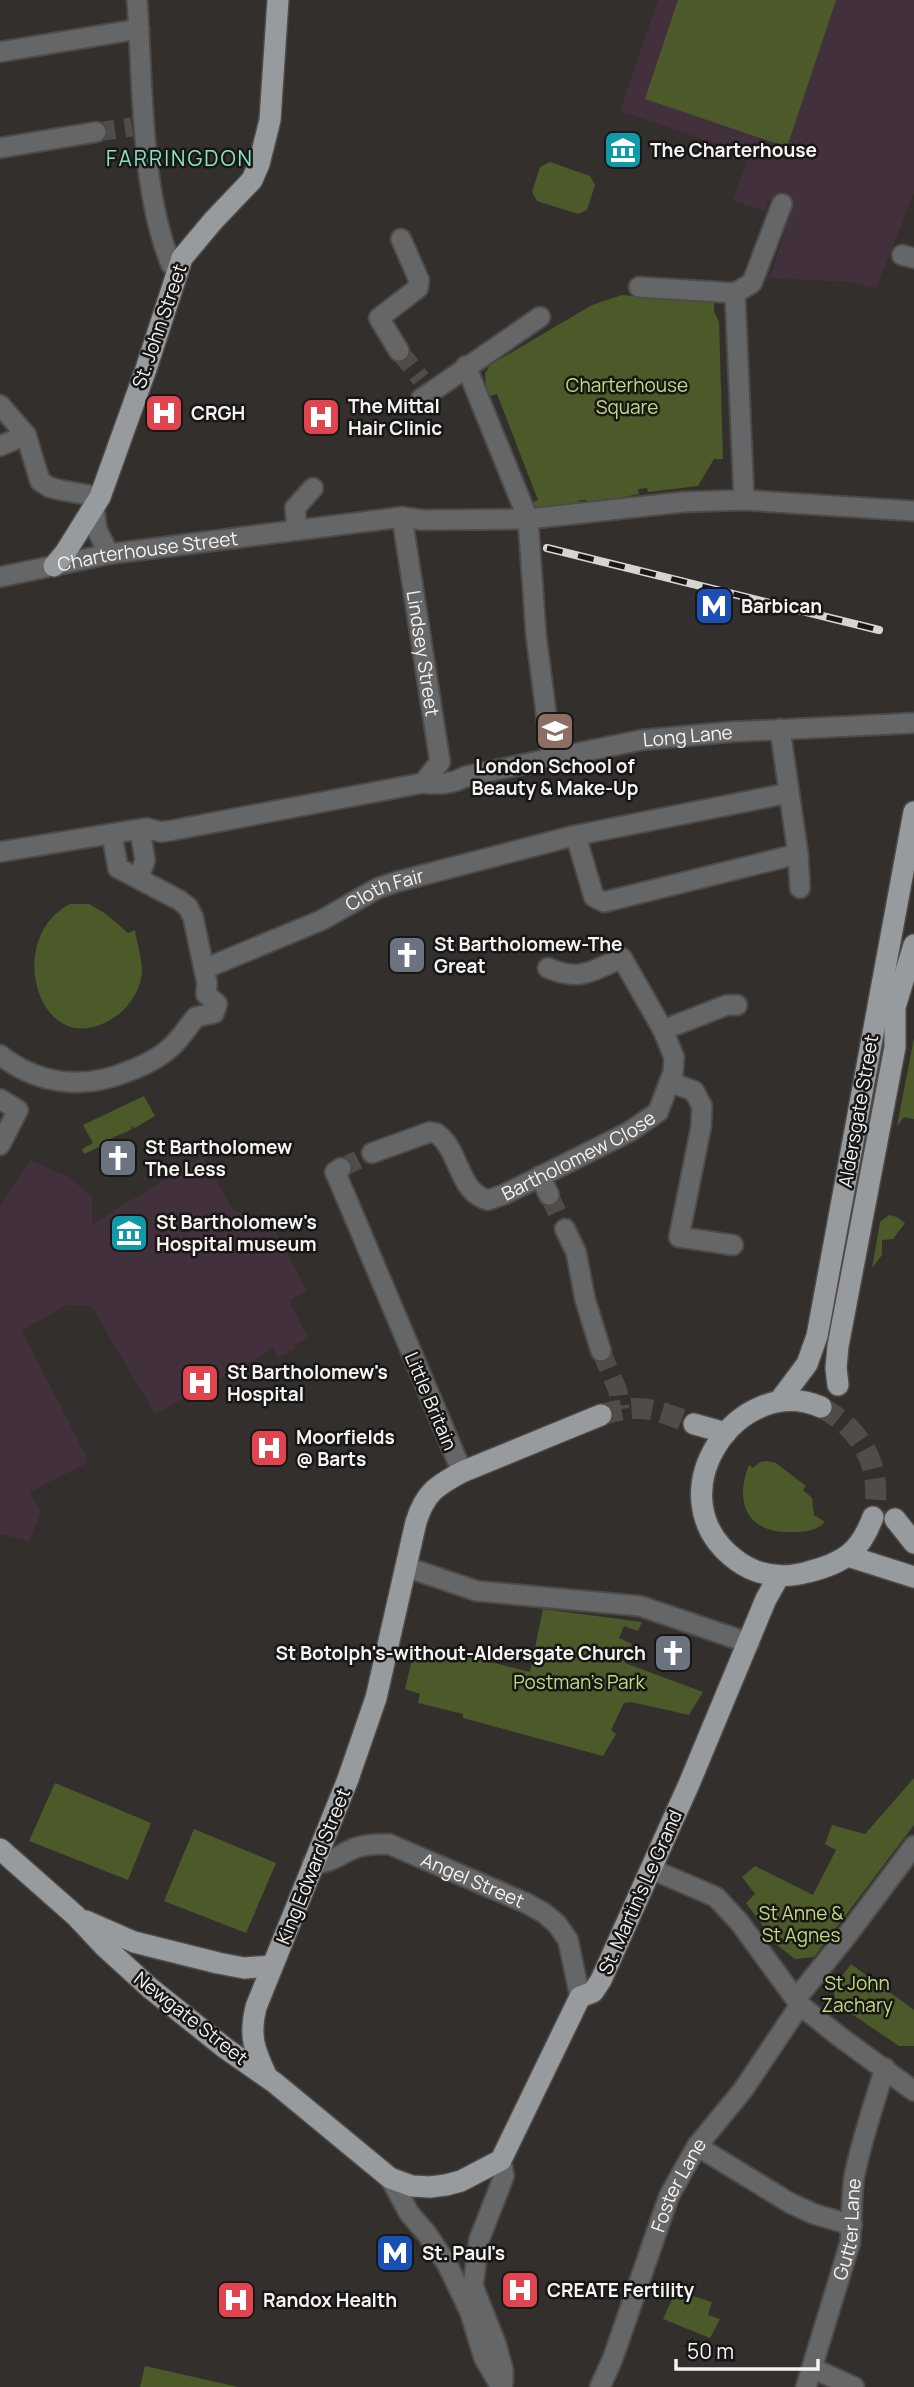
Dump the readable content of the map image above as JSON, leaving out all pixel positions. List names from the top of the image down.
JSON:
{
  "streets": {
    "main road": [
      "St. John Street",
      "Aldersgate Street",
      "Little Britain",
      "King Edward Street",
      "St. Martin's Le Grand",
      "Newgate Street"
    ],
    "street": [
      "Charterhouse Street",
      "Lindsey Street",
      "Long Lane",
      "Cloth Fair",
      "Bartholomew Close",
      "Angel Street",
      "Foster Lane",
      "Gutter Lane"
    ]
  },
  "crossings": [
    ["St. John Street", "Charterhouse Street"],
    ["Charterhouse Street", "Lindsey Street"],
    ["Little Britain", "King Edward Street"],
    ["King Edward Street", "Angel Street"],
    ["King Edward Street", "Newgate Street"],
    ["Angel Street", "St. Martin's Le Grand"]
  ],
  "districts": ["FARRINGDON"],
  "parks": [
    "Charterhouse Square",
    "Postman's Park",
    "St Anne & St Agnes",
    "St John Zachary"
  ],
  "places": {
    "museum": ["The Charterhouse", "St Bartholomew's Hospital museum"],
    "hospital": [
      "CRGH",
      "The Mittal Hair Clinic",
      "St Bartholomew's Hospital",
      "Moorfields @ Barts",
      "CREATE Fertility",
      "Randox Health"
    ],
    "metro station": ["Barbican", "St. Paul's"],
    "school or university": ["London School of Beauty & Make-Up"],
    "church": ["St Bartholomew-The Great", "St Bartholomew The Less", "St Botolph's-without-Aldersgate Church"]
  },
  "scale_bar": "50 m"
}
